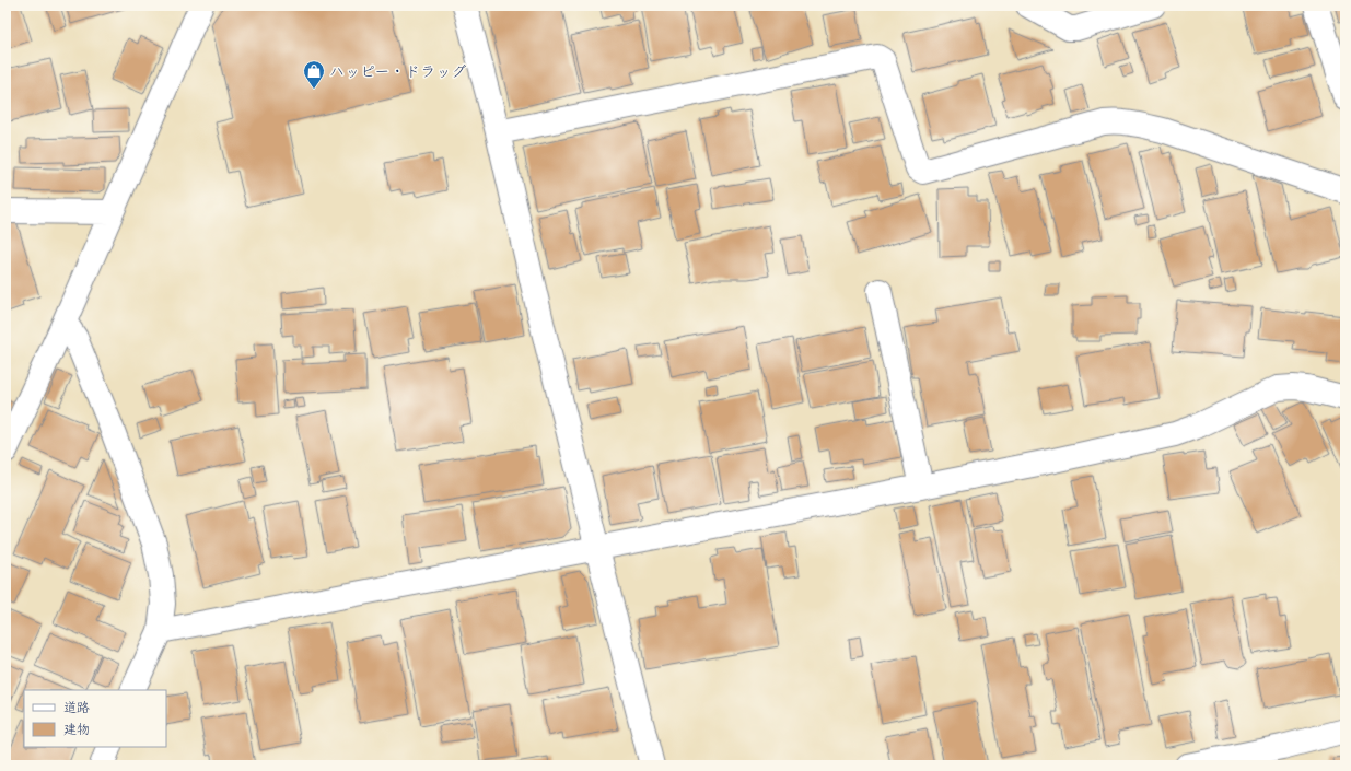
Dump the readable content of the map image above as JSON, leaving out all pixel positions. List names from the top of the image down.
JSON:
{
  "places": {
    "shop": ["ハッピー・ドラッグ"]
  },
  "legend": ["道路", "建物"]
}
